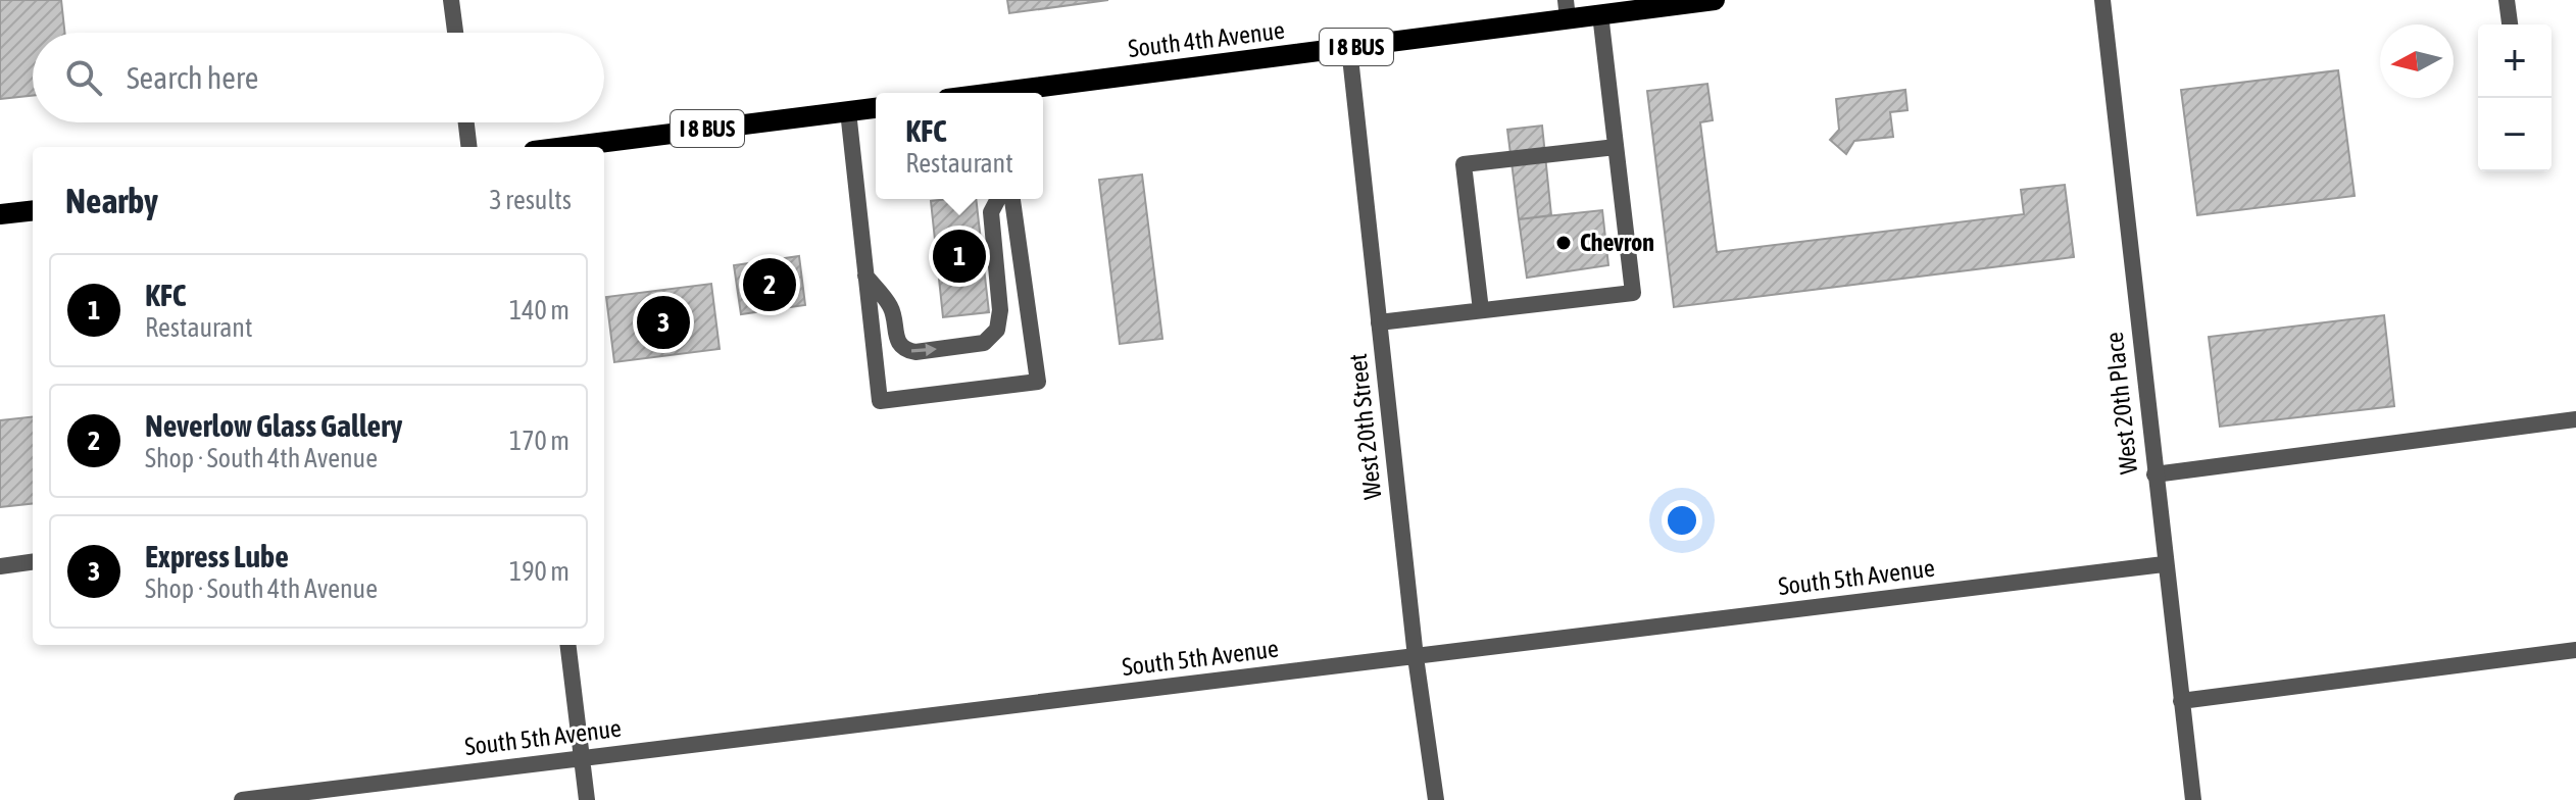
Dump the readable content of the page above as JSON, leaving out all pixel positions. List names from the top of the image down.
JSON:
{
  "streets": {
    "main road": ["South 4th Avenue", "I 8 BUS"],
    "street": ["West 20th Place", "West 20th Street", "South 5th Avenue"]
  },
  "crossings": [
    ["South 4th Avenue", "West 20th Street"],
    ["West 20th Place", "South 5th Avenue"],
    ["West 20th Street", "South 5th Avenue"]
  ],
  "places": ["Chevron"],
  "north": "left",
  "page": {
    "map_buttons": ["+", "−"],
    "search": "Search here",
    "popup": ["KFC", "Restaurant"],
    "heading": ["Nearby", "3 results"],
    "pins": ["1", "2", "3"],
    "list": [
      {
        "mark": "1",
        "name": "KFC",
        "note": "Restaurant",
        "value": "140 m"
      },
      {
        "mark": "2",
        "name": "Neverlow Glass Gallery",
        "note": "Shop · South 4th Avenue",
        "value": "170 m"
      },
      {
        "mark": "3",
        "name": "Express Lube",
        "note": "Shop · South 4th Avenue",
        "value": "190 m"
      }
    ]
  }
}
